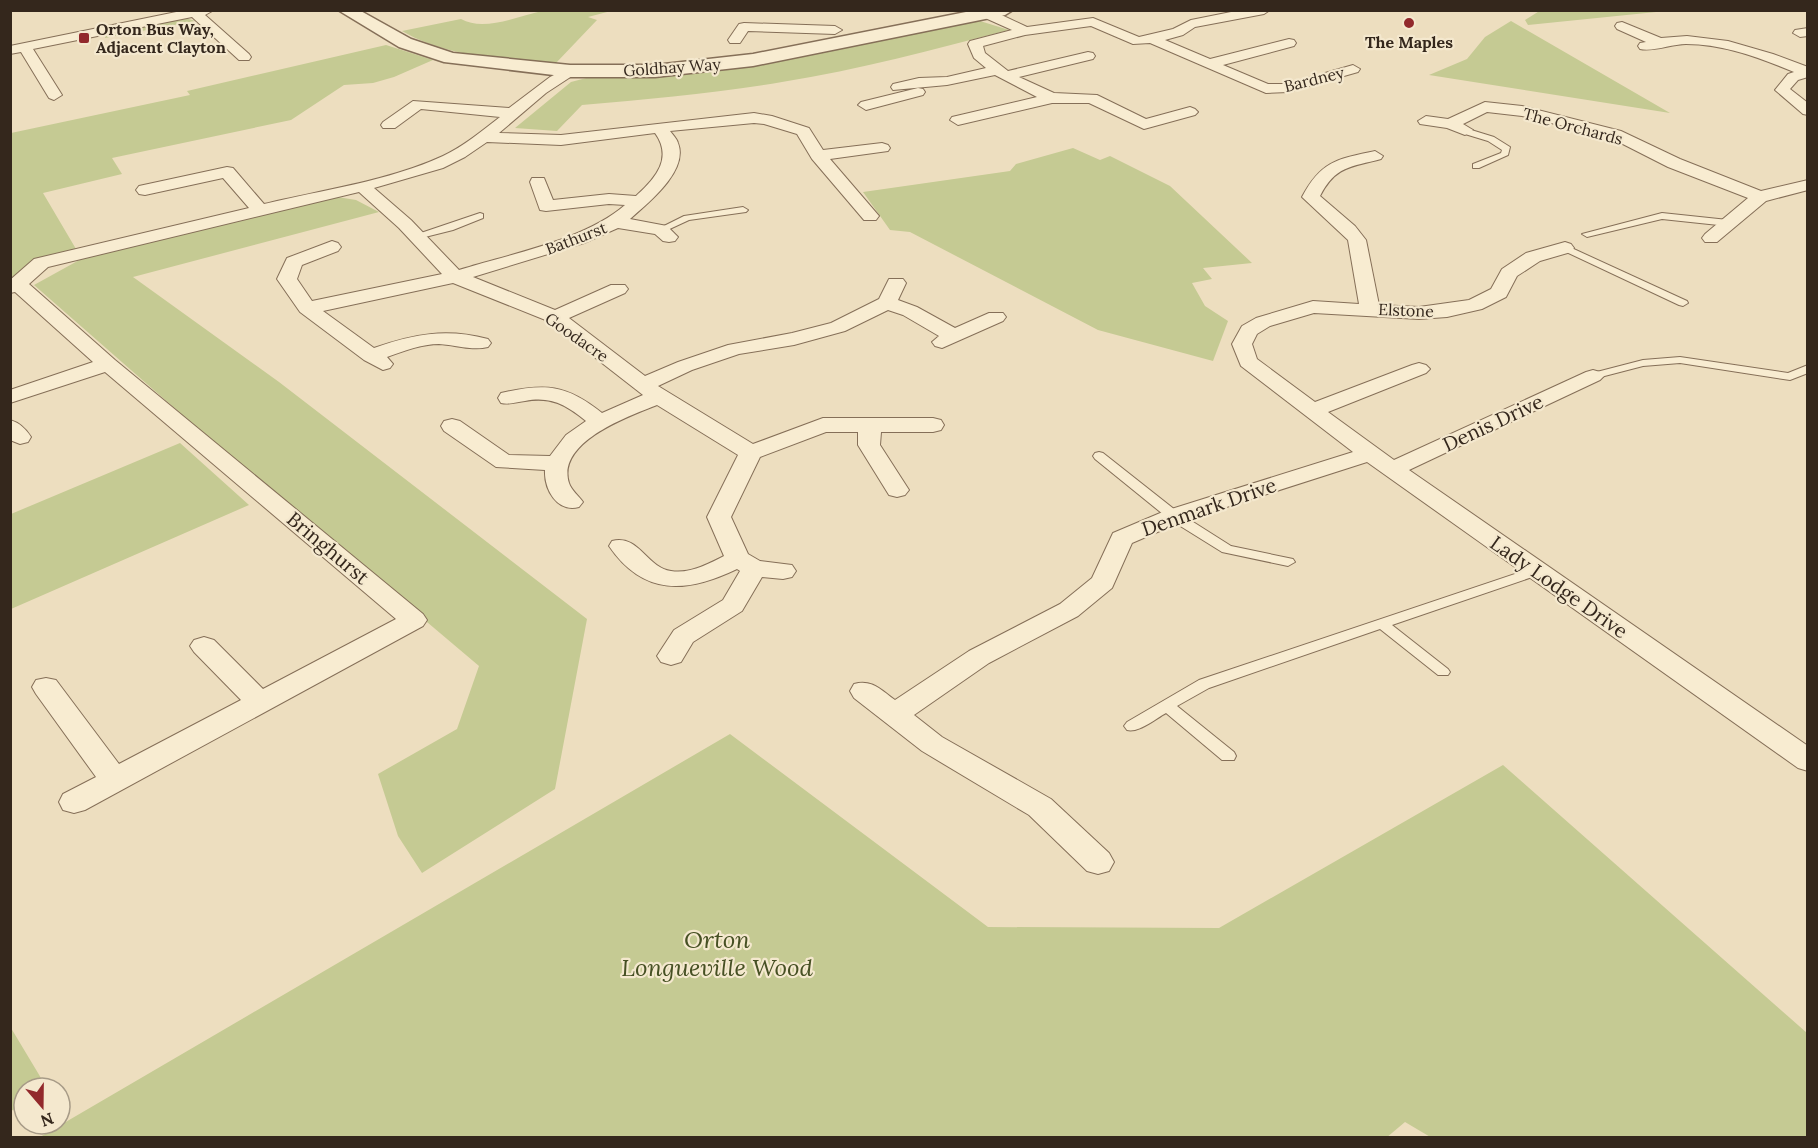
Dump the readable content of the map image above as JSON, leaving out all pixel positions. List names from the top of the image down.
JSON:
{
  "streets": {
    "street": [
      "Goldhay Way",
      "Bardney",
      "The Orchards",
      "Bathurst",
      "Elstone",
      "Goodacre",
      "Denis Drive",
      "Denmark Drive",
      "Bringhurst",
      "Lady Lodge Drive"
    ]
  },
  "crossings": [
    ["Goldhay Way", "Bringhurst"],
    ["Bathurst", "Goodacre"],
    ["Elstone", "Lady Lodge Drive"],
    ["Goodacre", "Bringhurst"],
    ["Denis Drive", "Lady Lodge Drive"],
    ["Denmark Drive", "Lady Lodge Drive"]
  ],
  "parks": ["Orton Longueville Wood"],
  "places": {
    "other": ["The Maples"],
    "transit": ["Orton Bus Way, Adjacent Clayton"]
  },
  "north": "bottom"
}
